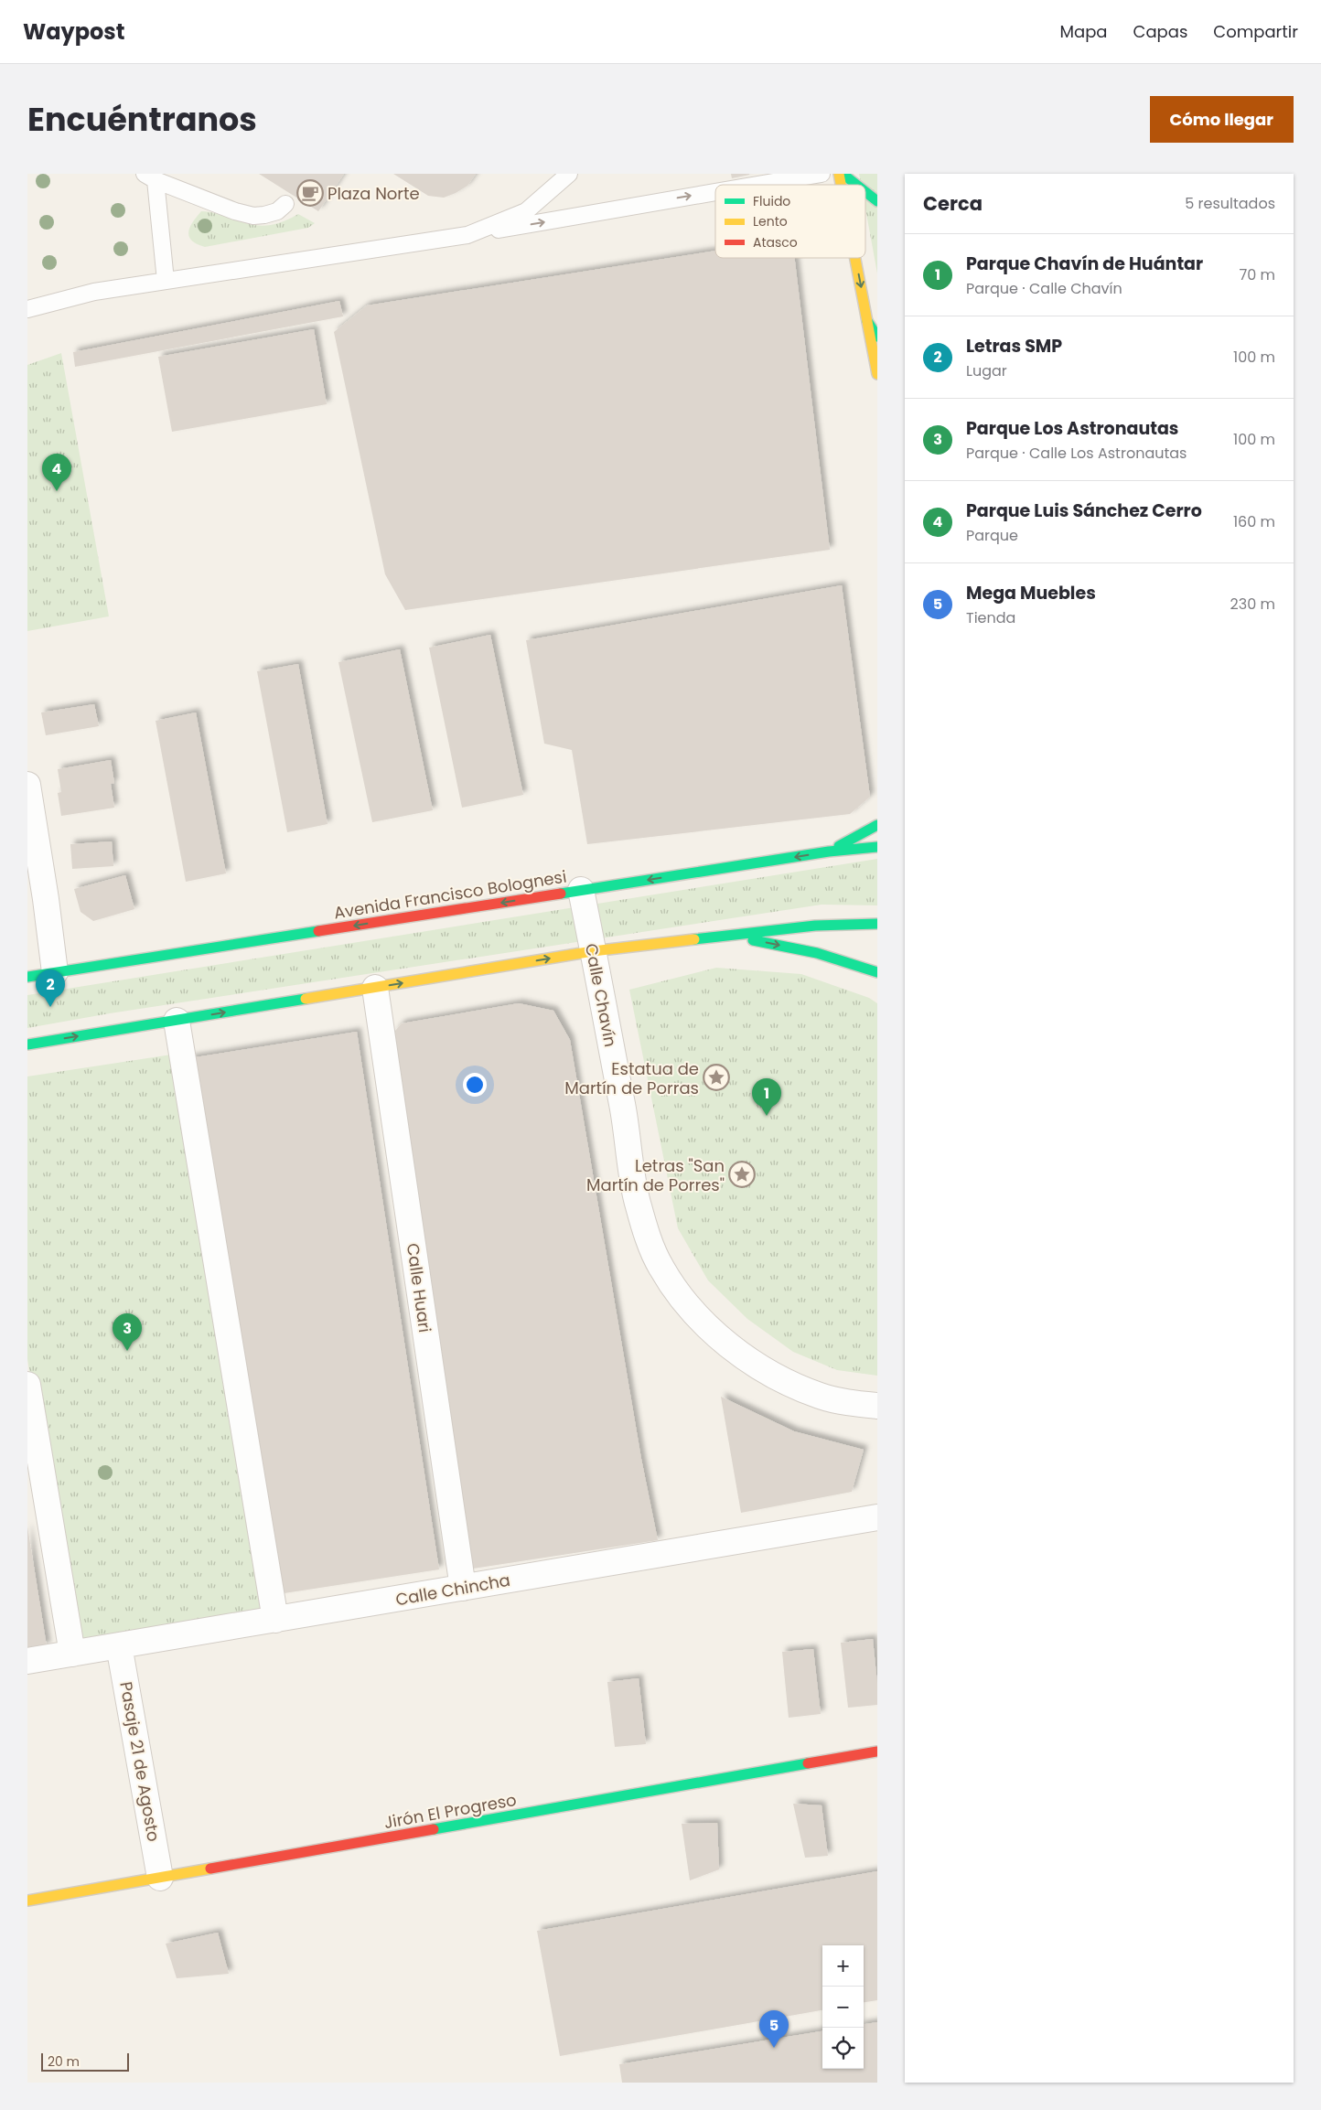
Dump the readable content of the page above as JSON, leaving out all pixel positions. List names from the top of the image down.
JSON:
{
  "streets": {
    "main road": ["Avenida Francisco Bolognesi", "Jirón El Progreso"],
    "street": [
      "Calle Chavín",
      "Calle Huari",
      "Calle Chincha",
      "Pasaje 21 de Agosto"
    ]
  },
  "crossings": [
    ["Avenida Francisco Bolognesi", "Calle Chavín"],
    ["Calle Huari", "Calle Chincha"],
    ["Calle Chincha", "Pasaje 21 de Agosto"],
    ["Pasaje 21 de Agosto", "Jirón El Progreso"]
  ],
  "places": {
    "cafe": ["Plaza Norte"],
    "place": ["Estatua de Martín de Porras", "Letras \"San Martín de Porres\""]
  },
  "legend": ["Fluido", "Lento", "Atasco"],
  "scale_bar": "20 m",
  "page": {
    "header": "Waypost",
    "nav": ["Mapa", "Capas", "Compartir"],
    "title": "Encuéntranos",
    "buttons": "Cómo llegar",
    "heading": ["Cerca", "5 resultados"],
    "list": [
      {
        "mark": "1",
        "name": "Parque Chavín de Huántar",
        "note": "Parque · Calle Chavín",
        "value": "70 m"
      },
      {
        "mark": "2",
        "name": "Letras SMP",
        "note": "Lugar",
        "value": "100 m"
      },
      {
        "mark": "3",
        "name": "Parque Los Astronautas",
        "note": "Parque · Calle Los Astronautas",
        "value": "100 m"
      },
      {
        "mark": "4",
        "name": "Parque Luis Sánchez Cerro",
        "note": "Parque",
        "value": "160 m"
      },
      {
        "mark": "5",
        "name": "Mega Muebles",
        "note": "Tienda",
        "value": "230 m"
      }
    ],
    "pins": [
      "4",
      "2",
      "1",
      "3",
      "5"
    ],
    "map_buttons": ["+", "−"],
    "scale": "20 m"
  }
}
